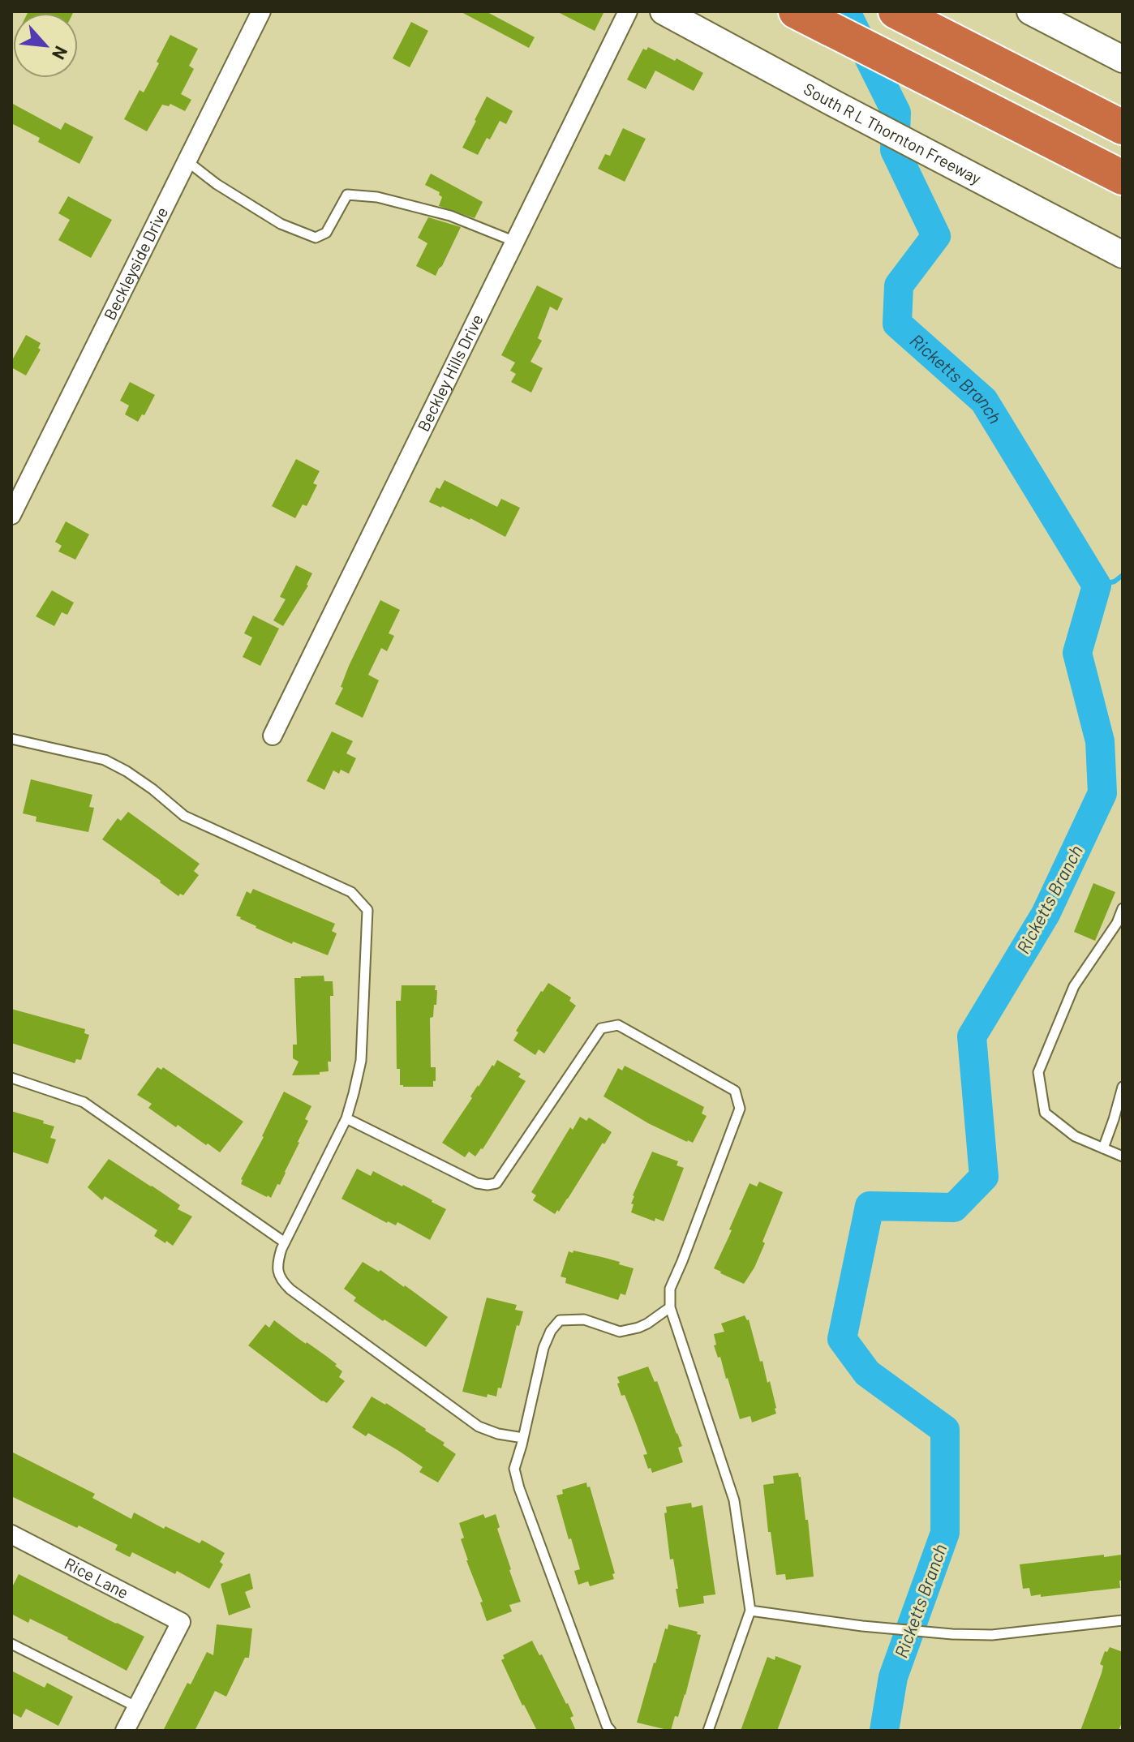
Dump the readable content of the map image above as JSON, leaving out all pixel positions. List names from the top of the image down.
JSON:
{
  "streets": {
    "main road": ["South R L Thornton Freeway"],
    "street": ["Beckleyside Drive", "Beckley Hills Drive", "Rice Lane"]
  },
  "water": ["Ricketts Branch"],
  "north": "bottom right"
}
